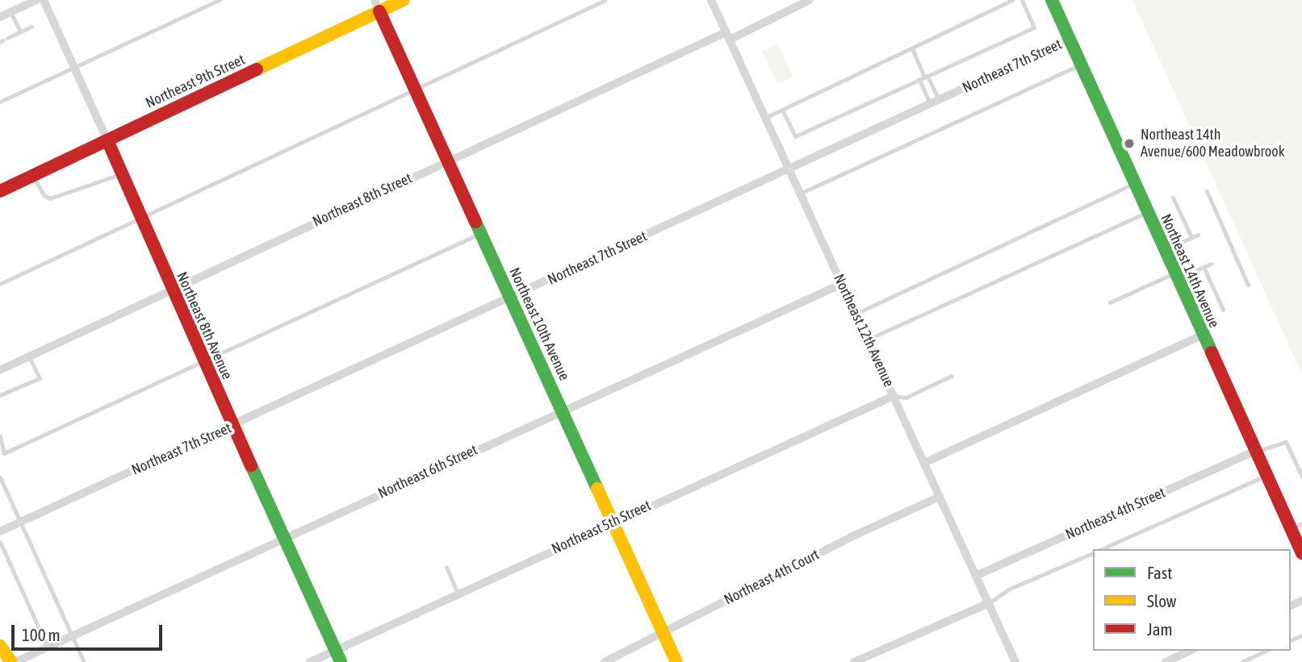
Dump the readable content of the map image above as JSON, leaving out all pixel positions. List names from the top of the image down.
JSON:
{
  "streets": {
    "street": [
      "Northeast 7th Street",
      "Northeast 9th Street",
      "Northeast 8th Street",
      "Northeast 14th Avenue",
      "Northeast 10th Avenue",
      "Northeast 8th Avenue",
      "Northeast 12th Avenue",
      "Northeast 6th Street",
      "Northeast 4th Street",
      "Northeast 5th Street",
      "Northeast 4th Court"
    ]
  },
  "crossings": [
    ["Northeast 7th Street", "Northeast 14th Avenue"],
    ["Northeast 7th Street", "Northeast 10th Avenue"],
    ["Northeast 7th Street", "Northeast 8th Avenue"],
    ["Northeast 7th Street", "Northeast 12th Avenue"],
    ["Northeast 9th Street", "Northeast 10th Avenue"],
    ["Northeast 9th Street", "Northeast 8th Avenue"],
    ["Northeast 8th Street", "Northeast 10th Avenue"],
    ["Northeast 8th Street", "Northeast 8th Avenue"],
    ["Northeast 8th Street", "Northeast 12th Avenue"],
    ["Northeast 14th Avenue", "Northeast 4th Street"],
    ["Northeast 10th Avenue", "Northeast 6th Street"],
    ["Northeast 10th Avenue", "Northeast 5th Street"],
    ["Northeast 10th Avenue", "Northeast 4th Court"],
    ["Northeast 8th Avenue", "Northeast 6th Street"],
    ["Northeast 8th Avenue", "Northeast 5th Street"],
    ["Northeast 12th Avenue", "Northeast 6th Street"],
    ["Northeast 12th Avenue", "Northeast 4th Street"],
    ["Northeast 12th Avenue", "Northeast 5th Street"],
    ["Northeast 12th Avenue", "Northeast 4th Court"]
  ],
  "places": ["Northeast 14th Avenue/600 Meadowbrook"],
  "legend": ["Fast", "Slow", "Jam"],
  "scale_bar": "100 m"
}
